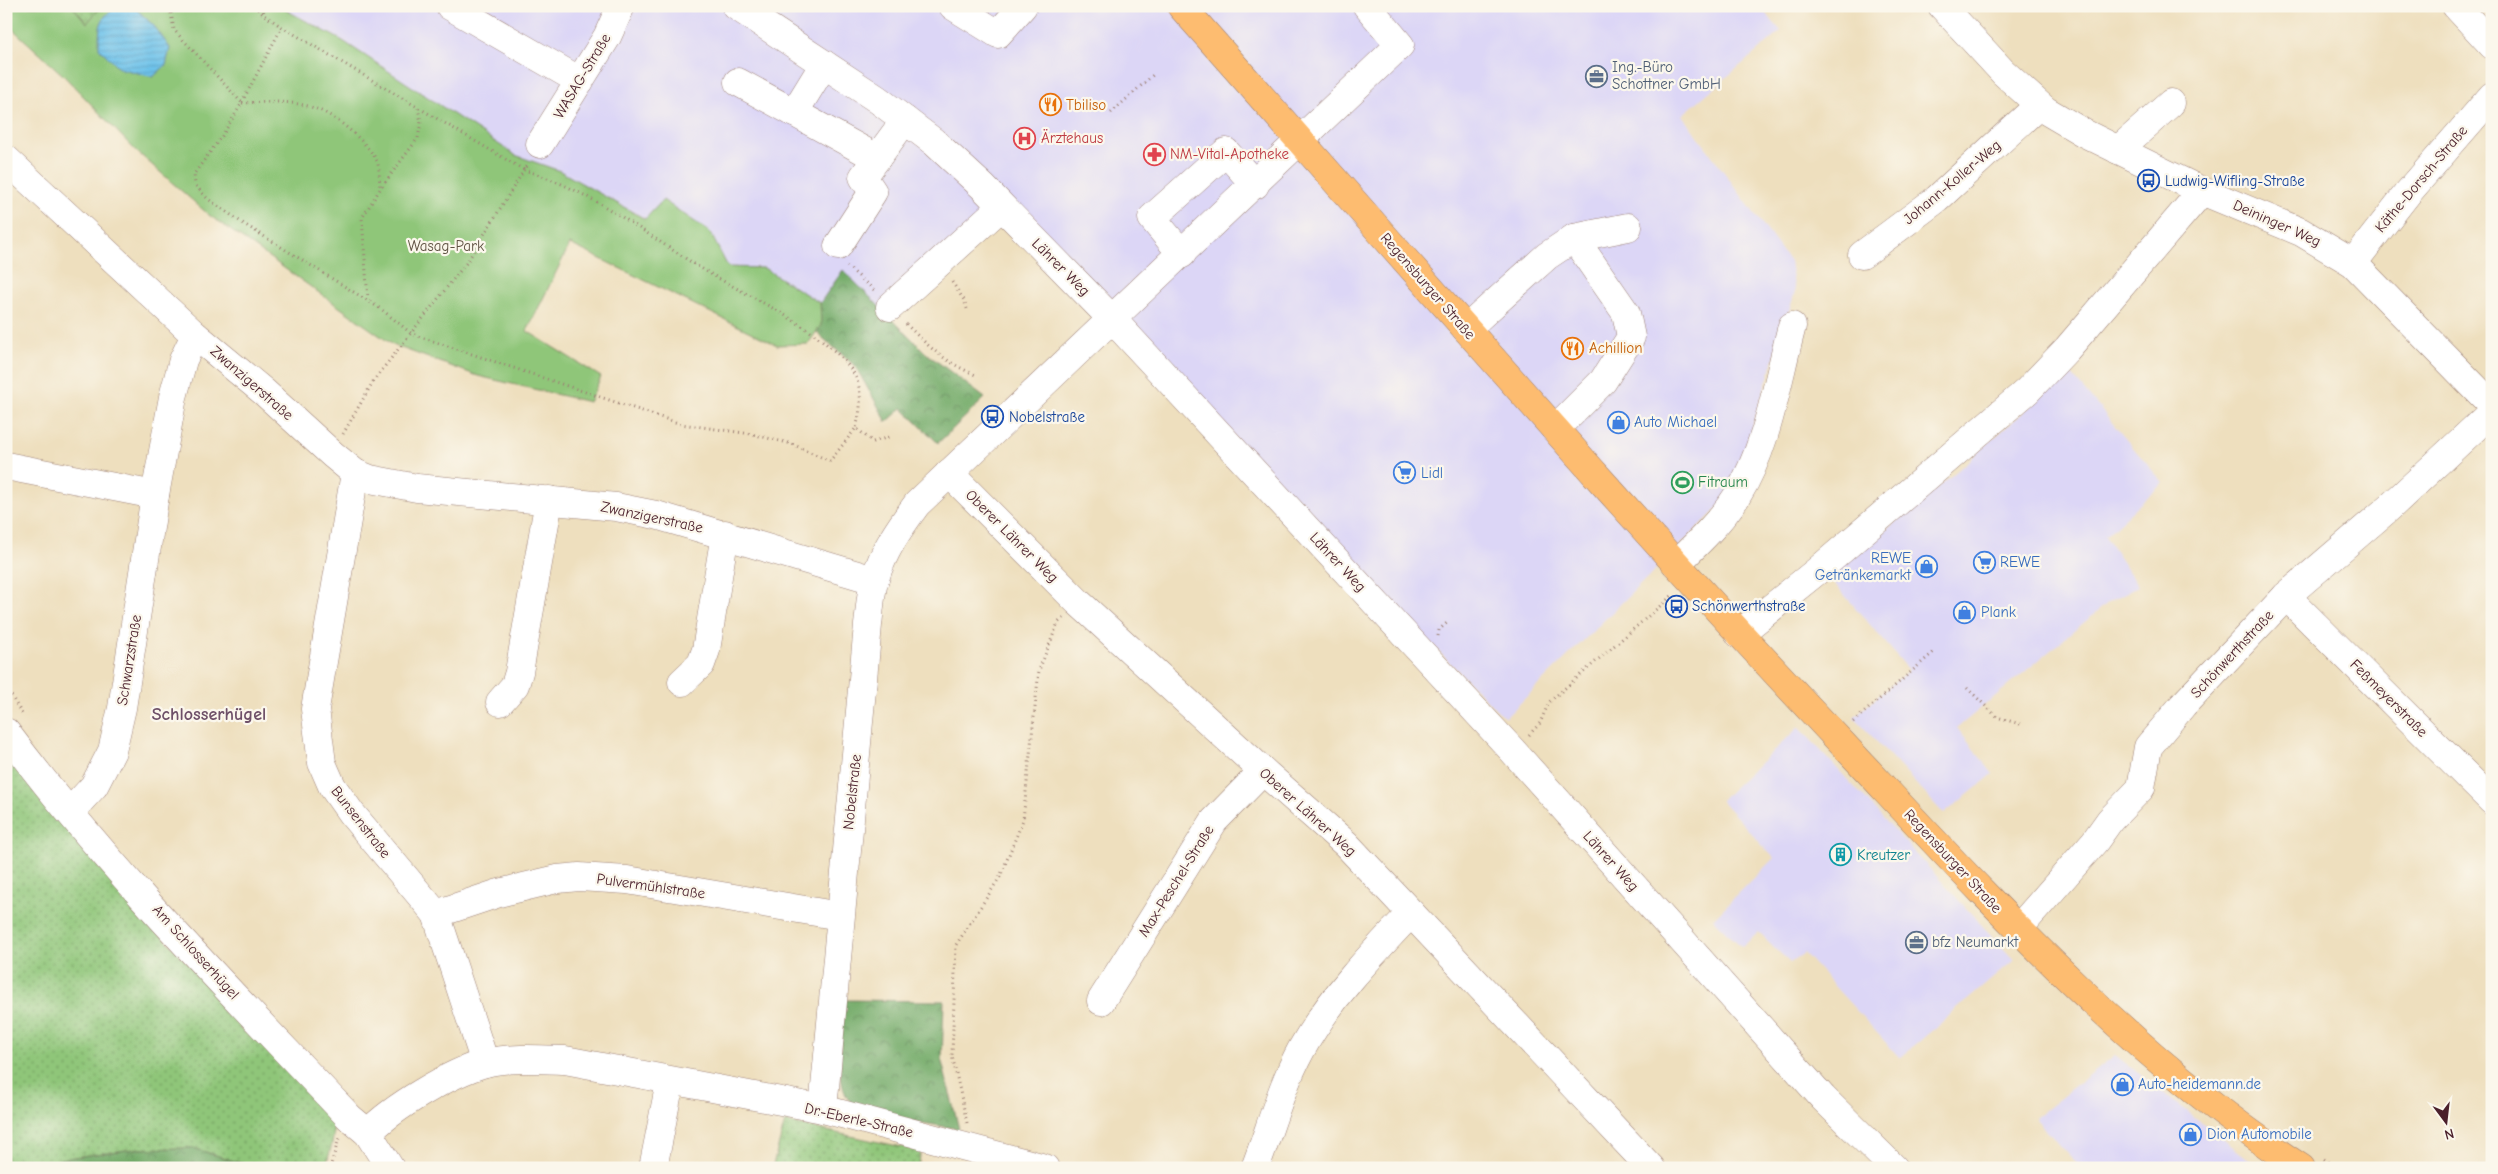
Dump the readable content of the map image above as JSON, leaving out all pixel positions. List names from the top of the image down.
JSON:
{
  "streets": {
    "main road": ["Regensburger Straße"],
    "street": [
      "WASAG-Straße",
      "Käthe-Dorsch-Straße",
      "Johann-Koller-Weg",
      "Deininger Weg",
      "Lährer Weg",
      "Zwanzigerstraße",
      "Oberer Lährer Weg",
      "Schönwerthstraße",
      "Schwarzstraße",
      "Feßmeyerstraße",
      "Nobelstraße",
      "Bunsenstraße",
      "Max-Peschel-Straße",
      "Pulvermühlstraße",
      "Am Schlosserhügel",
      "Dr.-Eberle-Straße"
    ]
  },
  "crossings": [
    ["Käthe-Dorsch-Straße", "Deininger Weg"],
    ["Johann-Koller-Weg", "Deininger Weg"],
    ["Lährer Weg", "Nobelstraße"],
    ["Regensburger Straße", "Schönwerthstraße"],
    ["Regensburger Straße", "Nobelstraße"],
    ["Zwanzigerstraße", "Schwarzstraße"],
    ["Zwanzigerstraße", "Nobelstraße"],
    ["Zwanzigerstraße", "Bunsenstraße"],
    ["Oberer Lährer Weg", "Nobelstraße"],
    ["Oberer Lährer Weg", "Max-Peschel-Straße"],
    ["Schönwerthstraße", "Feßmeyerstraße"],
    ["Schwarzstraße", "Am Schlosserhügel"],
    ["Nobelstraße", "Pulvermühlstraße"],
    ["Nobelstraße", "Dr.-Eberle-Straße"],
    ["Bunsenstraße", "Pulvermühlstraße"],
    ["Bunsenstraße", "Dr.-Eberle-Straße"],
    ["Am Schlosserhügel", "Dr.-Eberle-Straße"]
  ],
  "districts": ["Schlosserhügel"],
  "parks": ["Wasag-Park"],
  "places": {
    "office": ["Ing.-Büro Schottner GmbH", "bfz Neumarkt"],
    "restaurant": ["Tbiliso", "Achillion"],
    "hospital": ["Ärztehaus"],
    "pharmacy": ["NM-Vital-Apotheke"],
    "bus stop": ["Ludwig-Wifling-Straße", "Nobelstraße", "Schönwerthstraße"],
    "shop": [
      "Auto Michael",
      "REWE Getränkemarkt",
      "Plank",
      "Auto-heidemann.de",
      "Dion Automobile"
    ],
    "supermarket": ["Lidl", "REWE"],
    "sports": ["Fitraum"],
    "building": ["Kreutzer"]
  },
  "north": "bottom"
}
